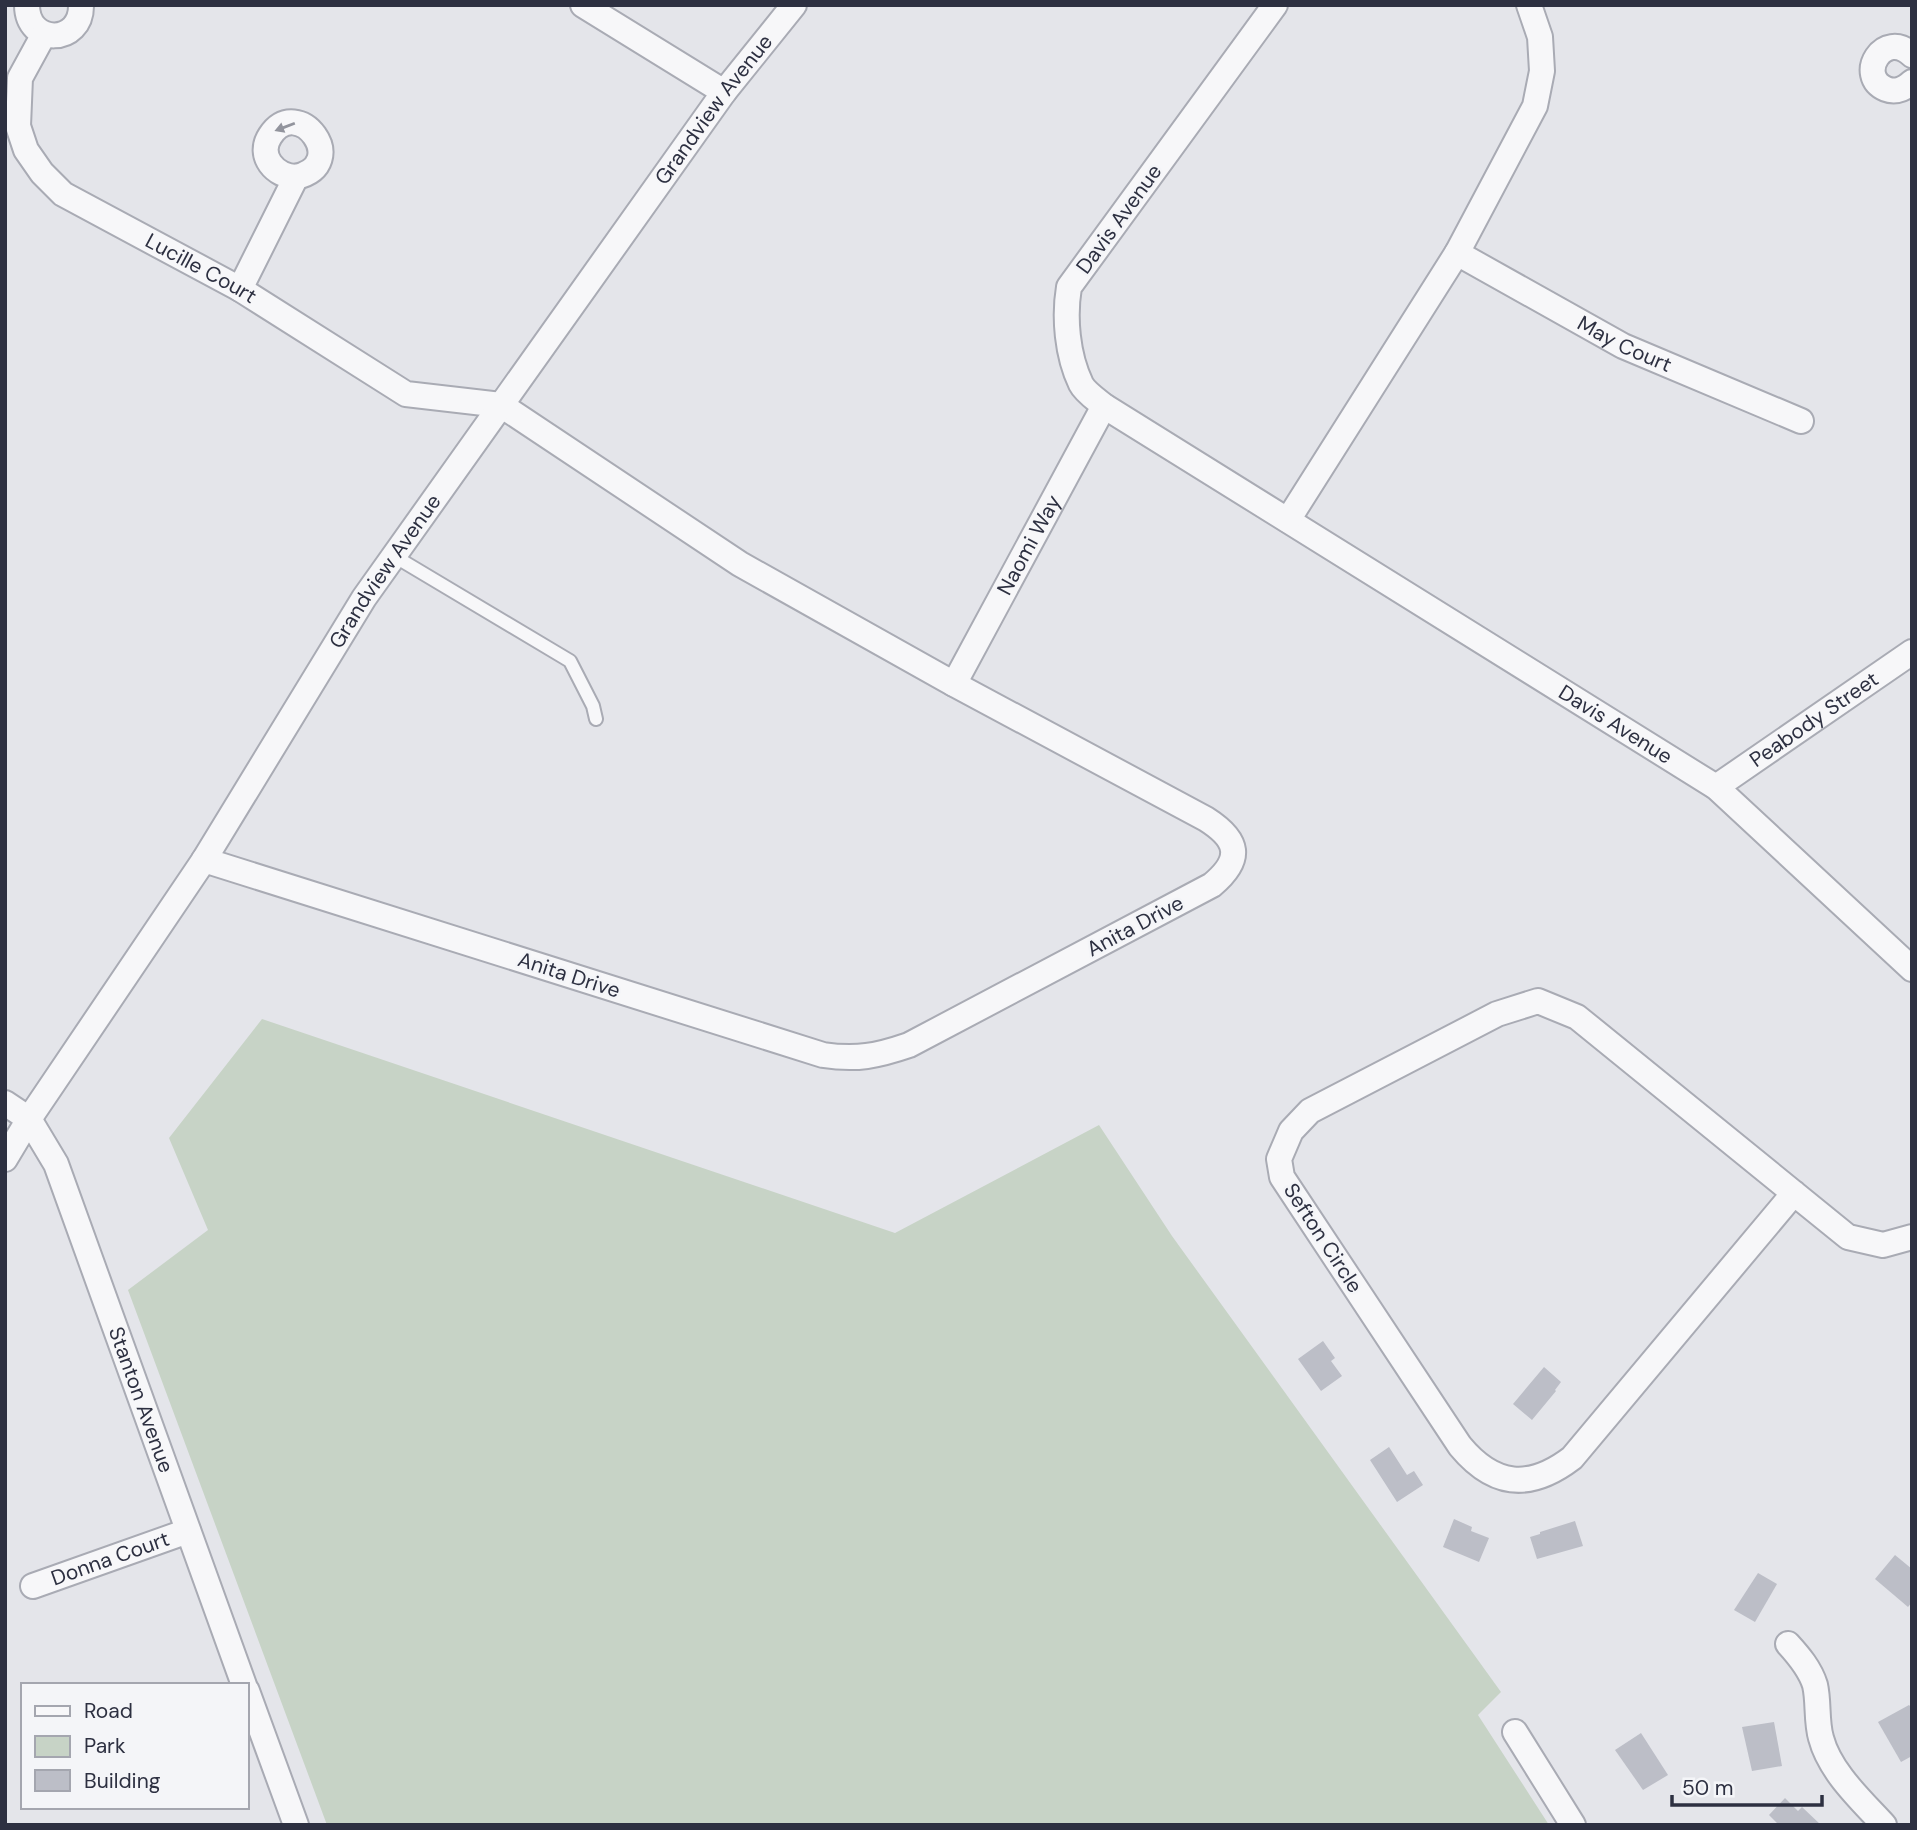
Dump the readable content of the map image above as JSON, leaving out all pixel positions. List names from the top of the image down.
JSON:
{
  "streets": {
    "street": [
      "Grandview Avenue",
      "Davis Avenue",
      "Lucille Court",
      "May Court",
      "Naomi Way",
      "Peabody Street",
      "Anita Drive",
      "Sefton Circle",
      "Stanton Avenue",
      "Donna Court"
    ]
  },
  "crossings": [
    ["Grandview Avenue", "Lucille Court"],
    ["Grandview Avenue", "Anita Drive"],
    ["Grandview Avenue", "Stanton Avenue"],
    ["Davis Avenue", "Naomi Way"],
    ["Davis Avenue", "Peabody Street"],
    ["Lucille Court", "Anita Drive"],
    ["Naomi Way", "Anita Drive"],
    ["Stanton Avenue", "Donna Court"]
  ],
  "legend": ["Road", "Park", "Building"],
  "scale_bar": "50 m"
}
